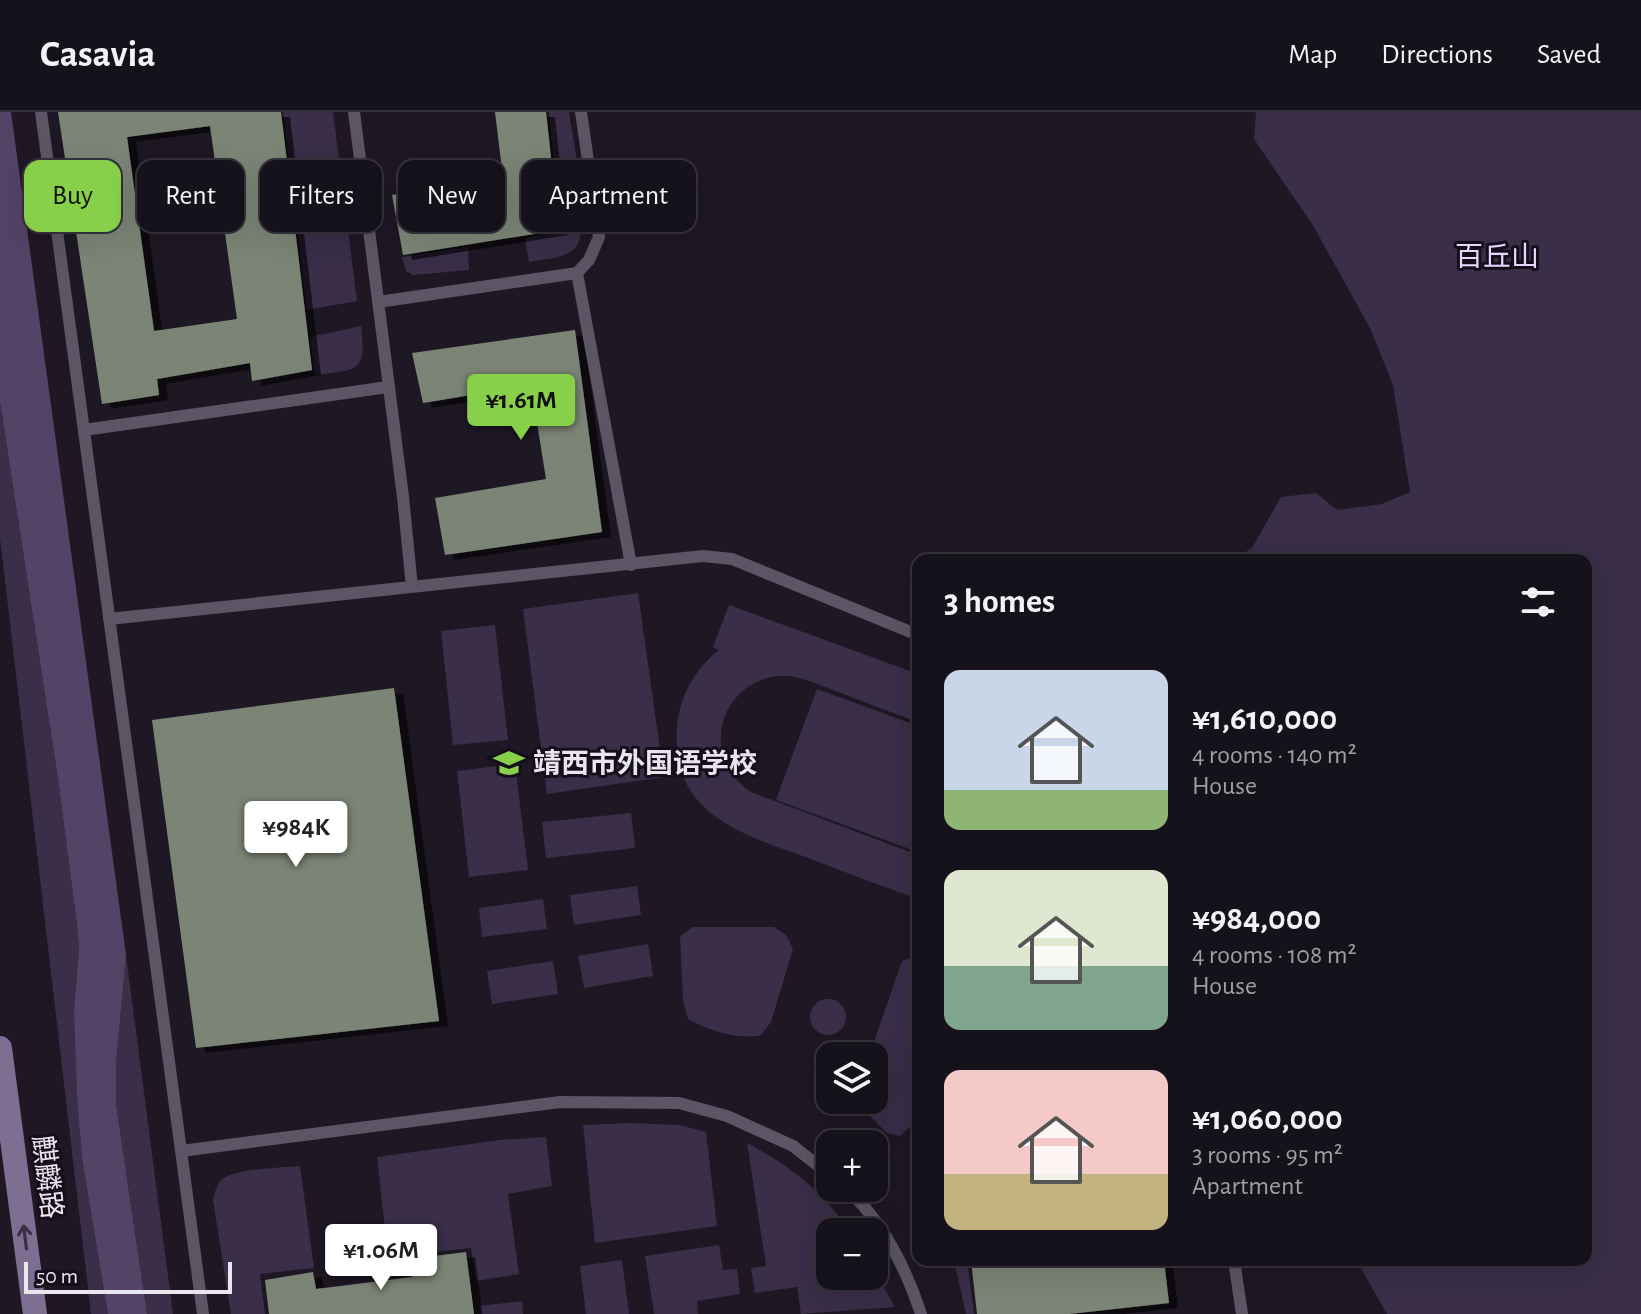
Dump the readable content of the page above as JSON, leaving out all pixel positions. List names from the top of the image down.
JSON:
{
  "streets": {
    "main road": ["麒麟路"]
  },
  "one_way": ["麒麟路"],
  "parks": ["百丘山"],
  "places": {
    "school or university": ["靖西市外国语学校"]
  },
  "scale_bar": "50 m",
  "page": {
    "header": "Casavia",
    "nav": ["Map", "Directions", "Saved"],
    "chip": [
      "Buy",
      "Rent",
      "Filters",
      "New",
      "Apartment"
    ],
    "price": ["¥1.61M", "¥984K", "¥1.06M"],
    "heading": "3 homes",
    "list": [
      {
        "name": "¥1,610,000",
        "note": "4 rooms · 140 m² · House"
      },
      {
        "name": "¥984,000",
        "note": "4 rooms · 108 m² · House"
      },
      {
        "name": "¥1,060,000",
        "note": "3 rooms · 95 m² · Apartment"
      }
    ],
    "map_buttons": ["+", "−"],
    "scale": "50 m"
  }
}
